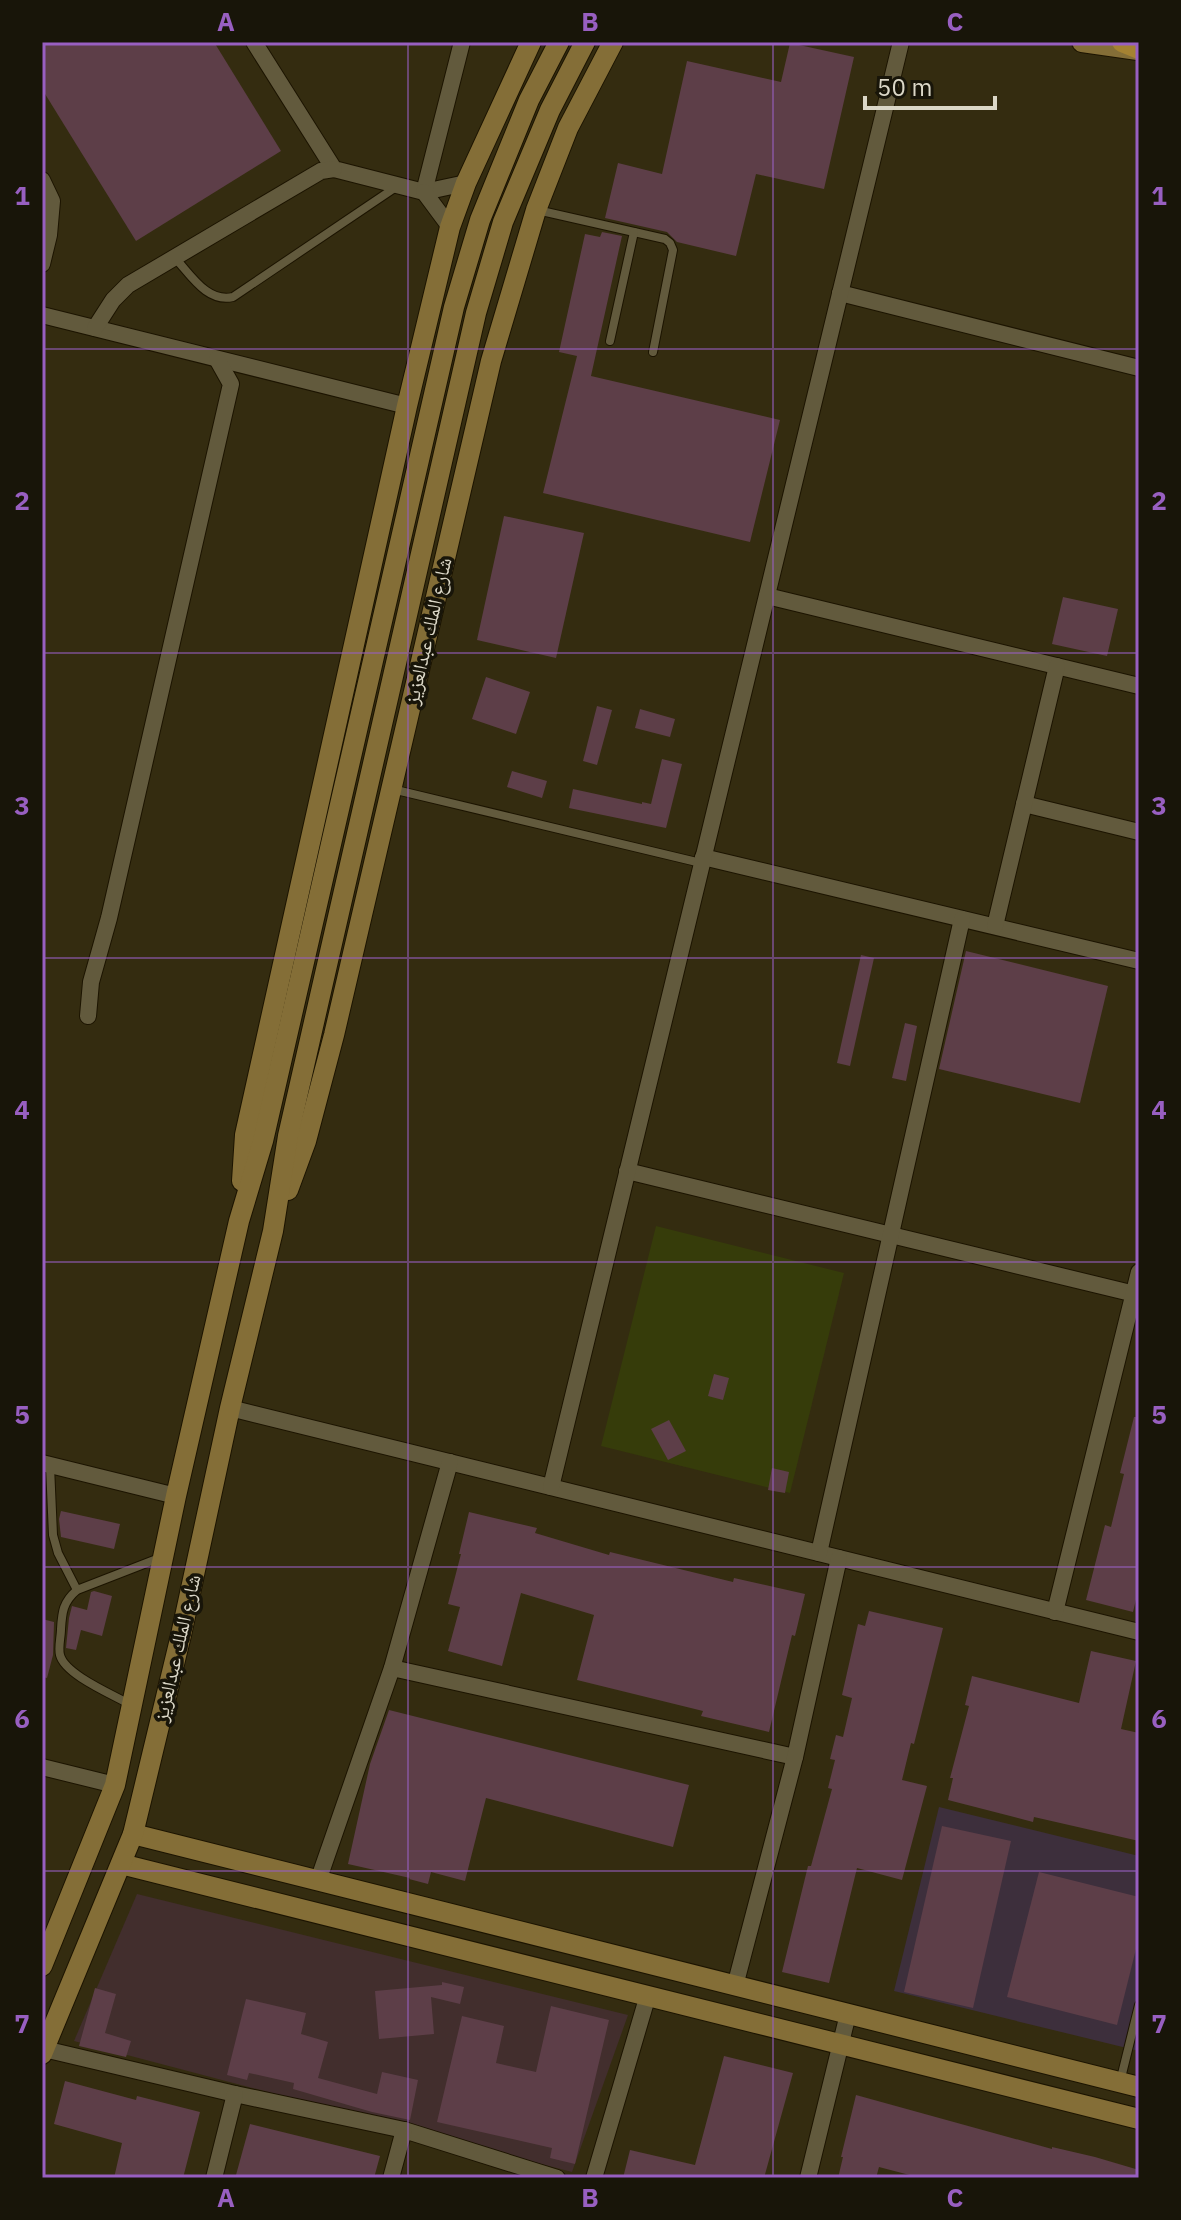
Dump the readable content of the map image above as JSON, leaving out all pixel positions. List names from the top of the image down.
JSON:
{
  "streets": {
    "street": ["شارع الملك عبدالعزيز"]
  },
  "scale_bar": "50 m",
  "grid": {
    "columns": ["A", "B", "C"],
    "rows": [
      "1",
      "2",
      "3",
      "4",
      "5",
      "6",
      "7"
    ]
  }
}
